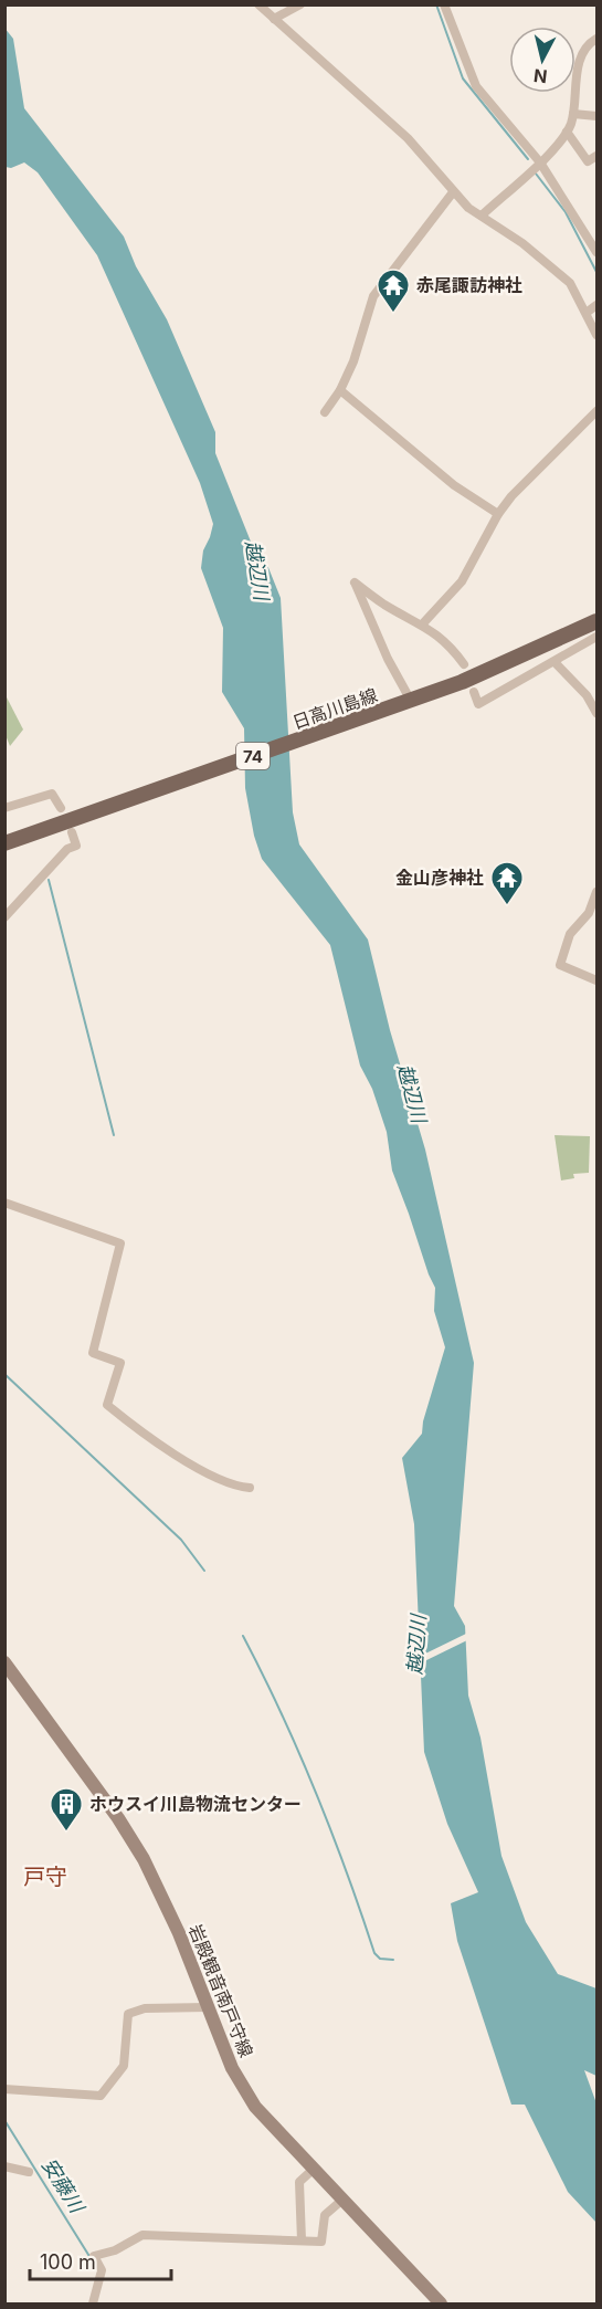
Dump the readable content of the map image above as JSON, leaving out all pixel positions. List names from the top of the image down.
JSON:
{
  "streets": {
    "main road": ["日高川島線", "74", "岩殿観音南戸守線"]
  },
  "districts": ["戸守"],
  "water": ["越辺川", "安藤川"],
  "places": {
    "temple": ["赤尾諏訪神社", "金山彦神社"],
    "building": ["ホウスイ川島物流センター"]
  },
  "scale_bar": "100 m",
  "north": "bottom"
}
